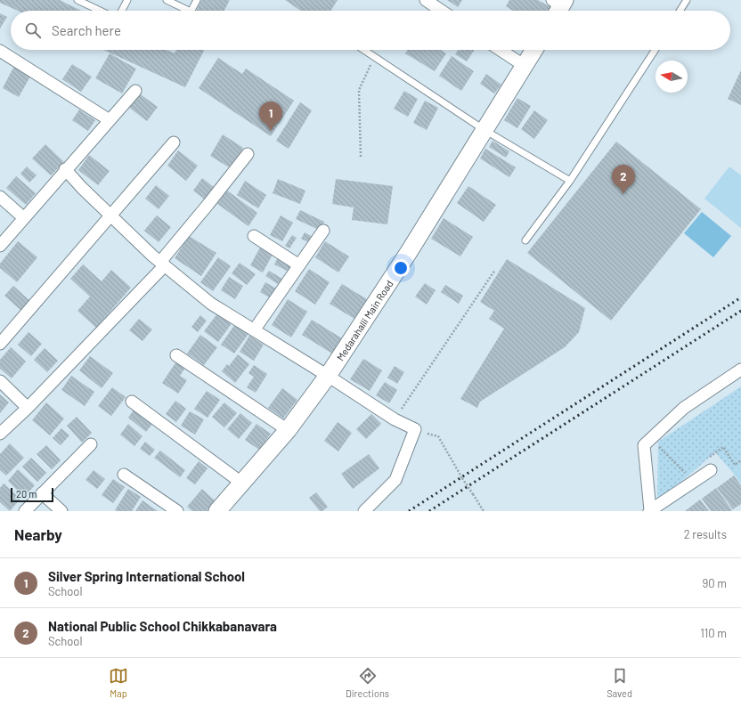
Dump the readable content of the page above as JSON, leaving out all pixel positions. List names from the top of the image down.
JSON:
{
  "streets": {
    "street": ["Medarahalli Main Road"]
  },
  "scale_bar": "20 m",
  "north": "left",
  "page": {
    "search": "Search here",
    "pins": ["1", "2"],
    "scale": "20 m",
    "heading": ["Nearby", "2 results"],
    "list": [
      {
        "mark": "1",
        "name": "Silver Spring International School",
        "note": "School",
        "value": "90 m"
      },
      {
        "mark": "2",
        "name": "National Public School Chikkabanavara",
        "note": "School",
        "value": "110 m"
      }
    ],
    "nav": ["Map", "Directions", "Saved"]
  }
}
